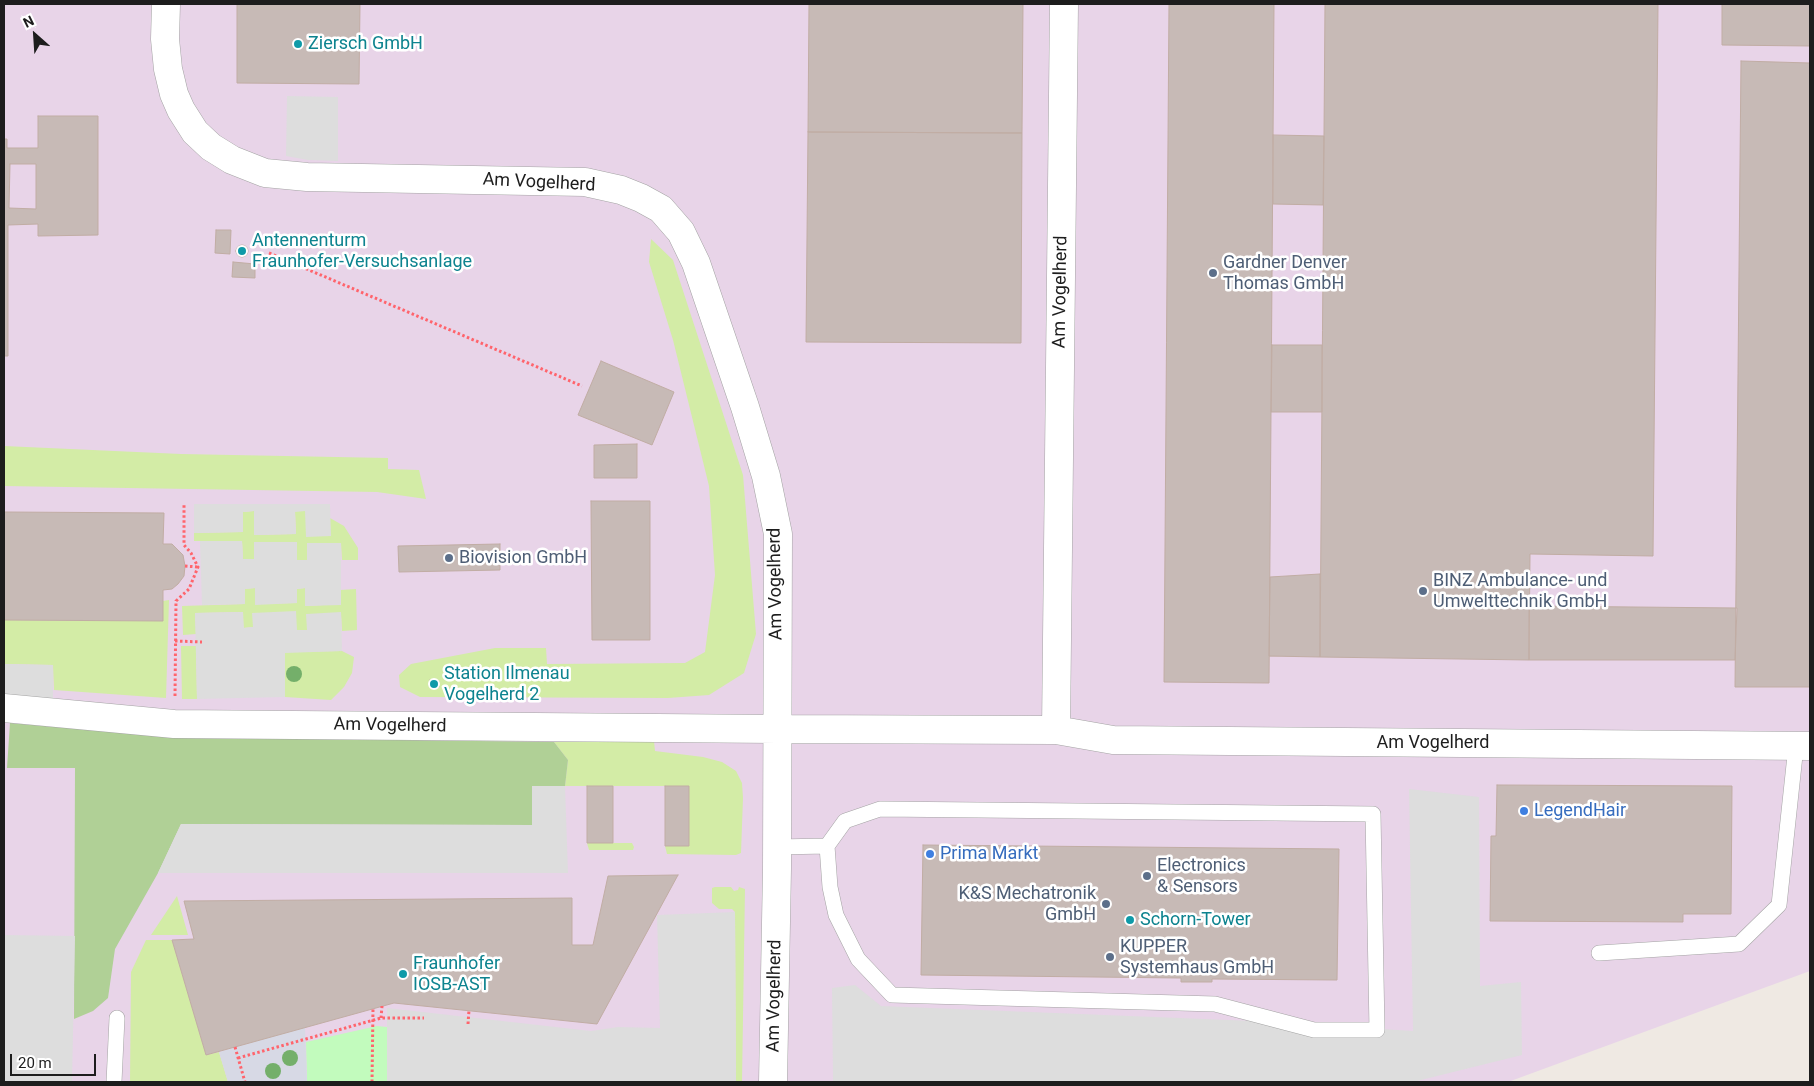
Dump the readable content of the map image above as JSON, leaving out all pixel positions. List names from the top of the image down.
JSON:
{
  "streets": {
    "street": ["Am Vogelherd"]
  },
  "places": [
    "Ziersch GmbH",
    "Antennenturm Fraunhofer-Versuchsanlage",
    "Gardner Denver Thomas GmbH",
    "Biovision GmbH",
    "BINZ Ambulance- und Umwelttechnik GmbH",
    "Station Ilmenau Vogelherd 2",
    "LegendHair",
    "Prima Markt",
    "Electronics & Sensors",
    "K&S Mechatronik GmbH",
    "Schorn-Tower",
    "KUPPER Systemhaus GmbH",
    "Fraunhofer IOSB-AST"
  ],
  "scale_bar": "20 m",
  "north": "top left"
}
